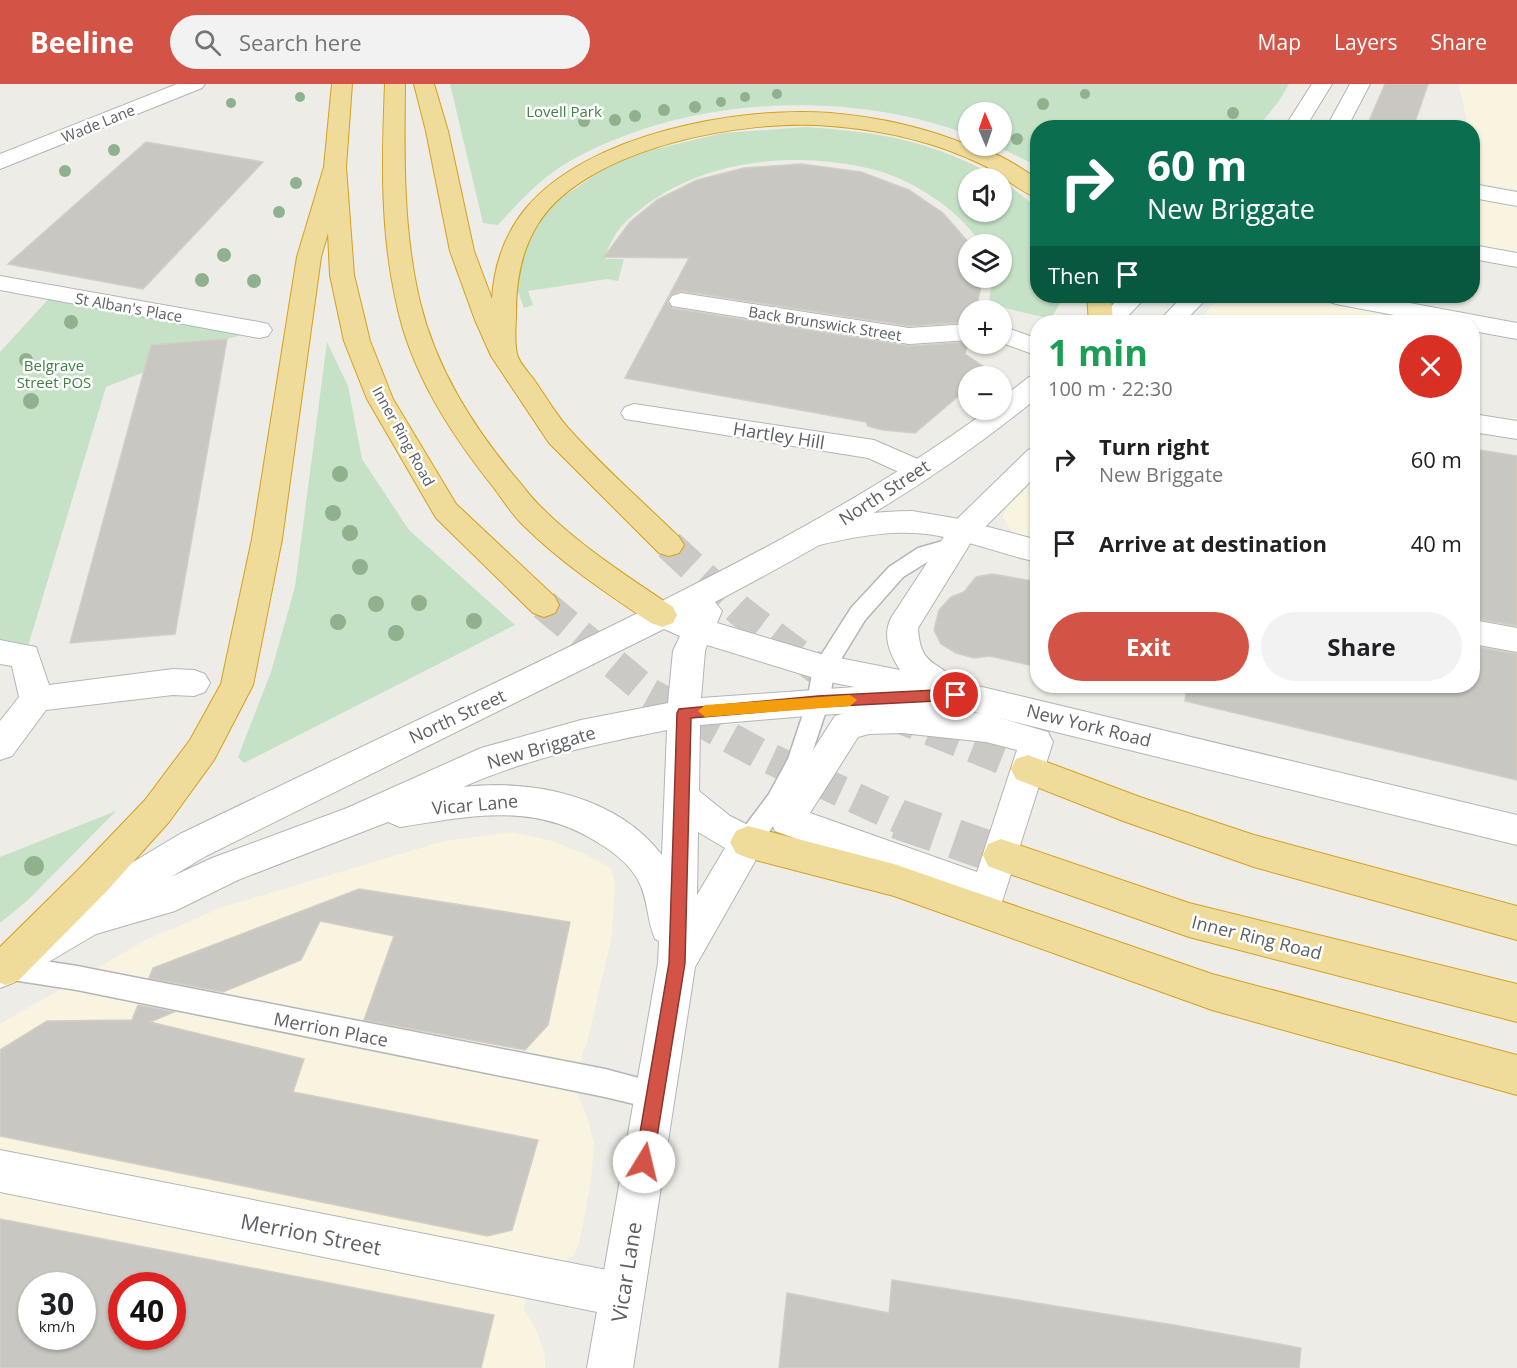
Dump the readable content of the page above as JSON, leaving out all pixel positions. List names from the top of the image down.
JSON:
{
  "streets": {
    "highway": ["Inner Ring Road"],
    "street": [
      "Wade Lane",
      "St Alban's Place",
      "Back Brunswick Street",
      "Hartley Hill",
      "North Street",
      "New York Road",
      "New Briggate",
      "Vicar Lane",
      "Merrion Street"
    ],
    "lane": ["Merrion Place"]
  },
  "crossings": [
    ["Hartley Hill", "North Street"],
    ["North Street", "New York Road"],
    ["North Street", "New Briggate"],
    ["New York Road", "New Briggate"],
    ["New York Road", "Vicar Lane"],
    ["New Briggate", "Vicar Lane"],
    ["New Briggate", "Merrion Place"],
    ["Vicar Lane", "Merrion Place"],
    ["Vicar Lane", "Merrion Street"]
  ],
  "parks": ["Lovell Park", "Belgrave Street POS"],
  "north": "top",
  "page": {
    "header": "Beeline",
    "search": "Search here",
    "nav": ["Map", "Layers", "Share"],
    "map_buttons": ["+", "−"],
    "turn": ["60 m", "New Briggate"],
    "then": "Then",
    "heading": ["1 min", "100 m · 22:30"],
    "list": [
      {
        "name": "Turn right",
        "note": "New Briggate",
        "value": "60 m"
      },
      {
        "name": "Arrive at destination",
        "value": "40 m"
      }
    ],
    "buttons": ["Exit", "Share"],
    "speed": "30 km/h",
    "limit": "40"
  }
}
